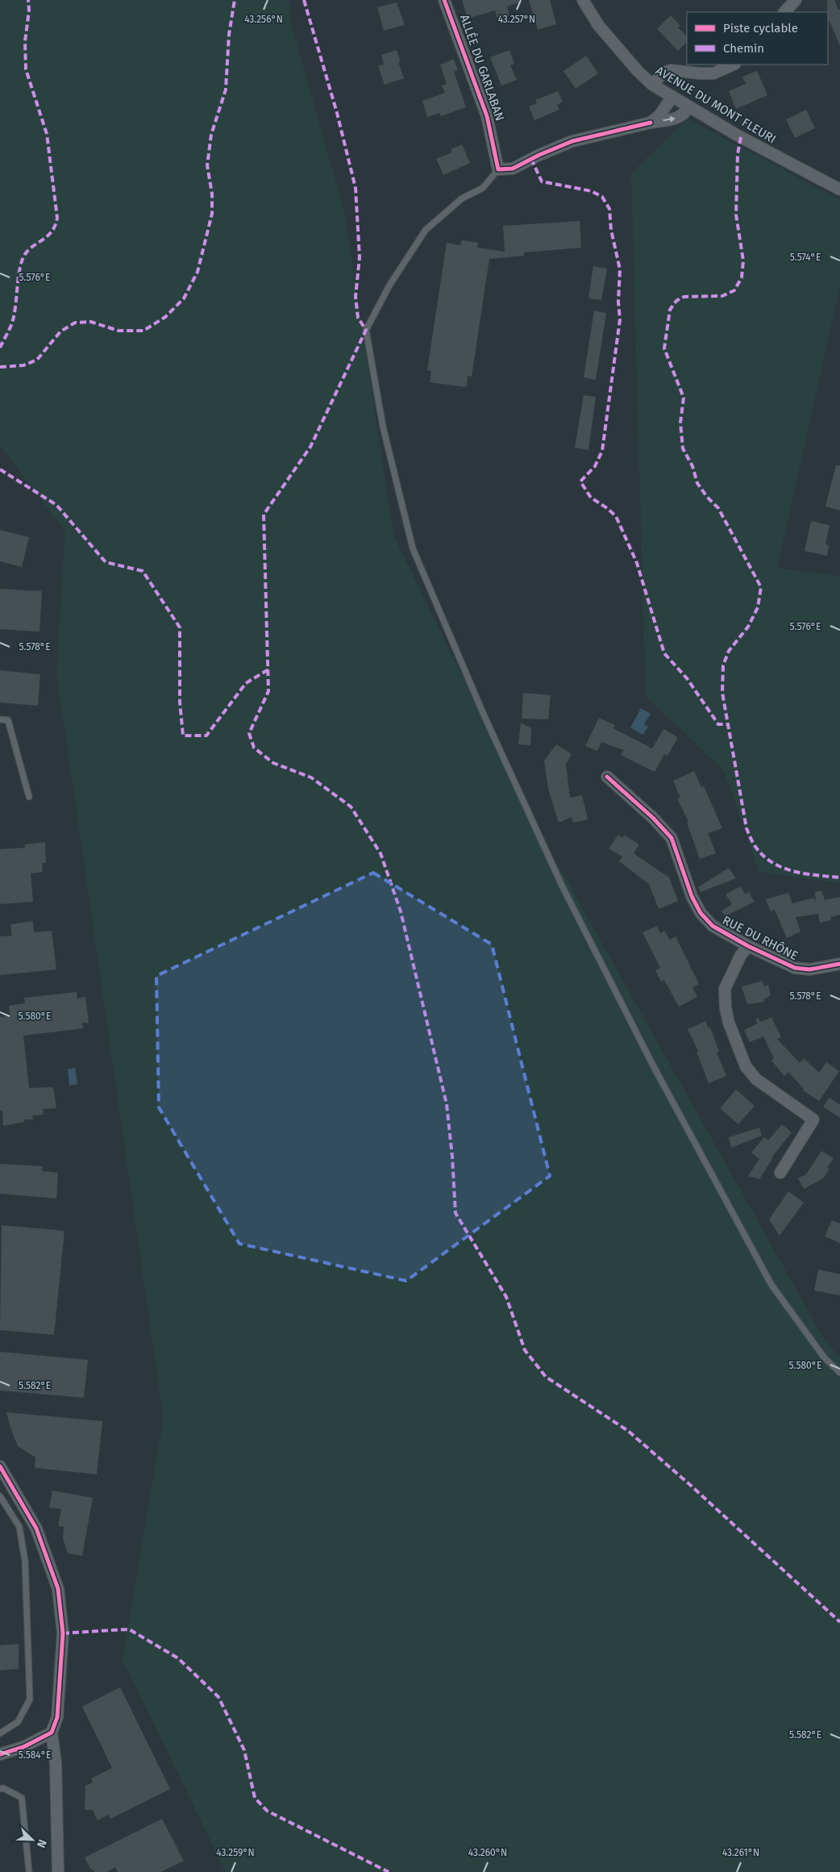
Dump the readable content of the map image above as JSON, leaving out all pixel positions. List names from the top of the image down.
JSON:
{
  "streets": {
    "street": ["ALLÉE DU GARLABAN", "AVENUE DU MONT FLEURI", "RUE DU RHÔNE"]
  },
  "legend": ["Piste cyclable", "Chemin"],
  "north": "bottom right",
  "coordinates": [
    "43.256°N",
    "43.257°N",
    "5.574°E",
    "5.576°E",
    "5.578°E",
    "5.580°E",
    "5.582°E",
    "5.584°E",
    "43.259°N",
    "43.260°N",
    "43.261°N"
  ]
}
